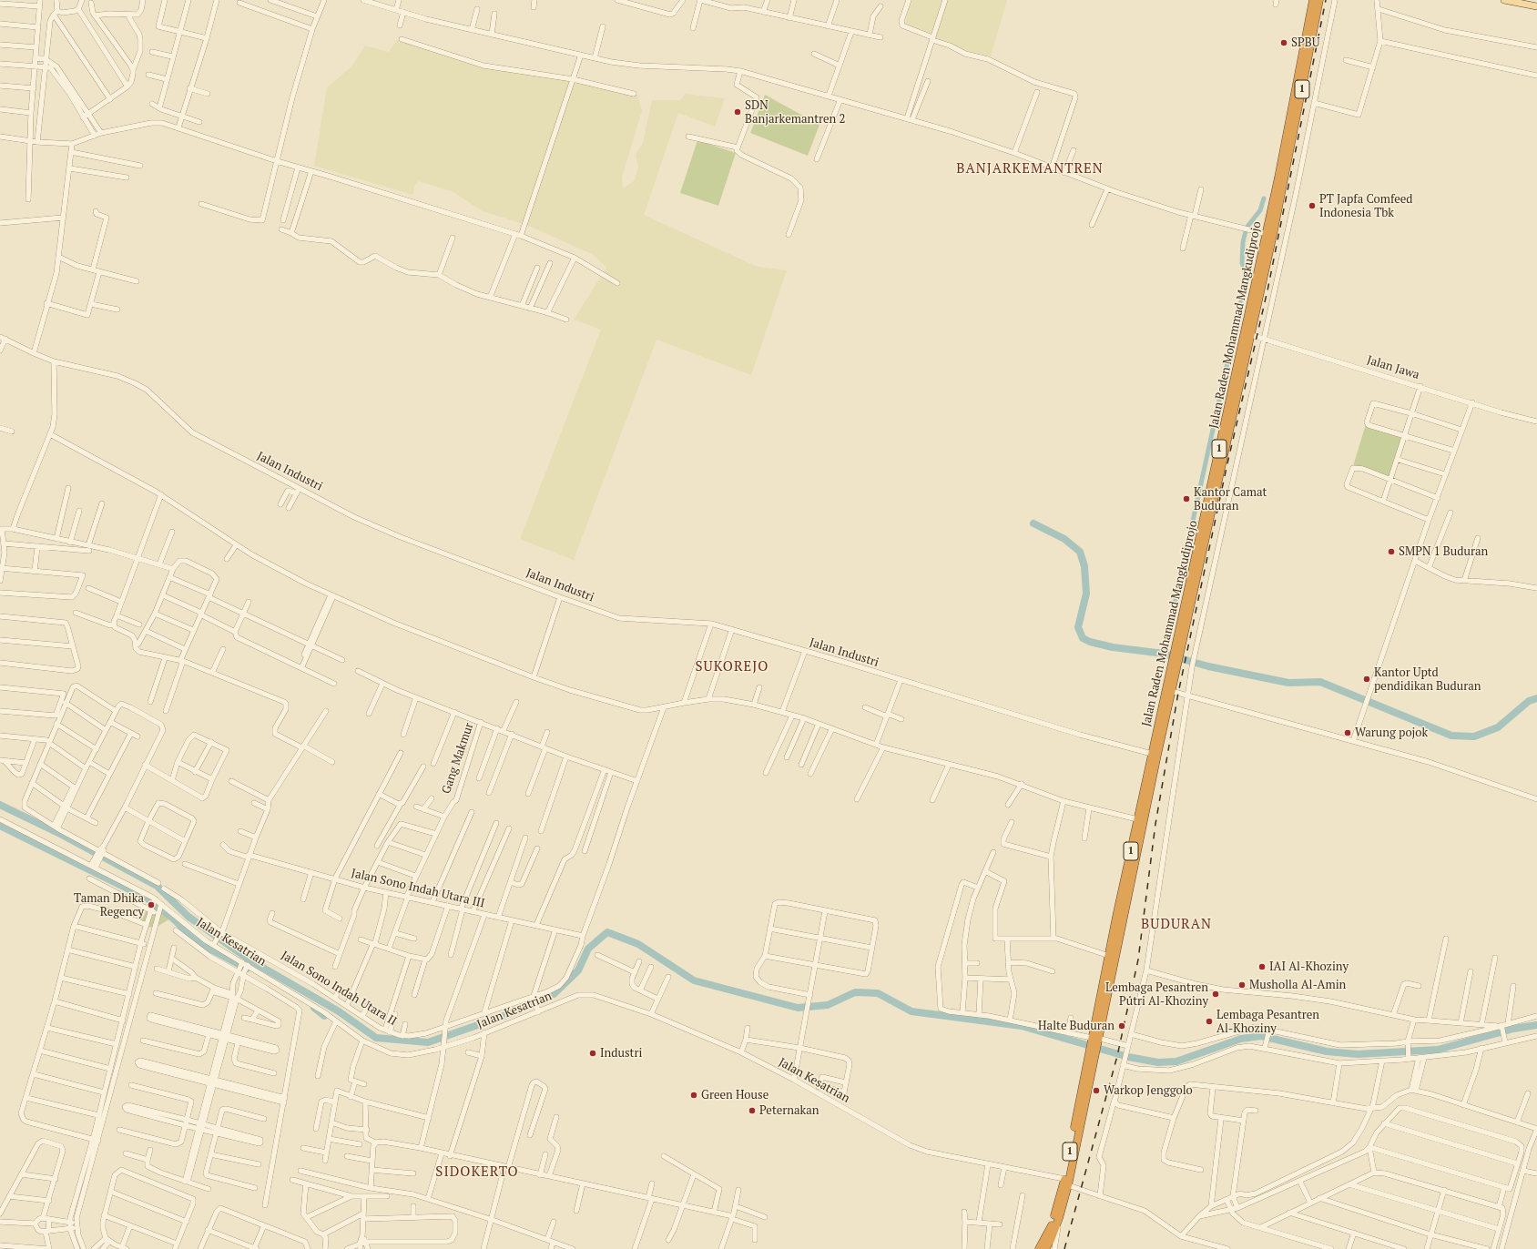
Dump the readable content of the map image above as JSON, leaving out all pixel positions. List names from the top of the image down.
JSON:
{
  "streets": {
    "highway": ["1", "Jalan Raden Mohammad Mangkudiprojo"],
    "street": [
      "Jalan Jawa",
      "Jalan Industri",
      "Gang Makmur",
      "Jalan Sono Indah Utara III",
      "Jalan Kesatrian",
      "Jalan Sono Indah Utara II"
    ]
  },
  "crossings": [
    ["Jalan Raden Mohammad Mangkudiprojo", "Jalan Jawa"],
    ["Jalan Raden Mohammad Mangkudiprojo", "Jalan Industri"],
    ["Jalan Raden Mohammad Mangkudiprojo", "Jalan Kesatrian"],
    ["Gang Makmur", "Jalan Sono Indah Utara III"],
    ["Jalan Sono Indah Utara III", "Jalan Sono Indah Utara II"]
  ],
  "districts": [
    "BANJARKEMANTREN",
    "SUKOREJO",
    "BUDURAN",
    "SIDOKERTO"
  ],
  "places": [
    "SPBU",
    "SDN Banjarkemantren 2",
    "PT Japfa Comfeed Indonesia Tbk",
    "Kantor Camat Buduran",
    "SMPN 1 Buduran",
    "Kantor Uptd pendidikan Buduran",
    "Warung pojok",
    "Taman Dhika Regency",
    "IAI Al-Khoziny",
    "Musholla Al-Amin",
    "Lembaga Pesantren Putri Al-Khoziny",
    "Lembaga Pesantren Al-Khoziny",
    "Halte Buduran",
    "Industri",
    "Warkop Jenggolo",
    "Green House",
    "Peternakan"
  ]
}
